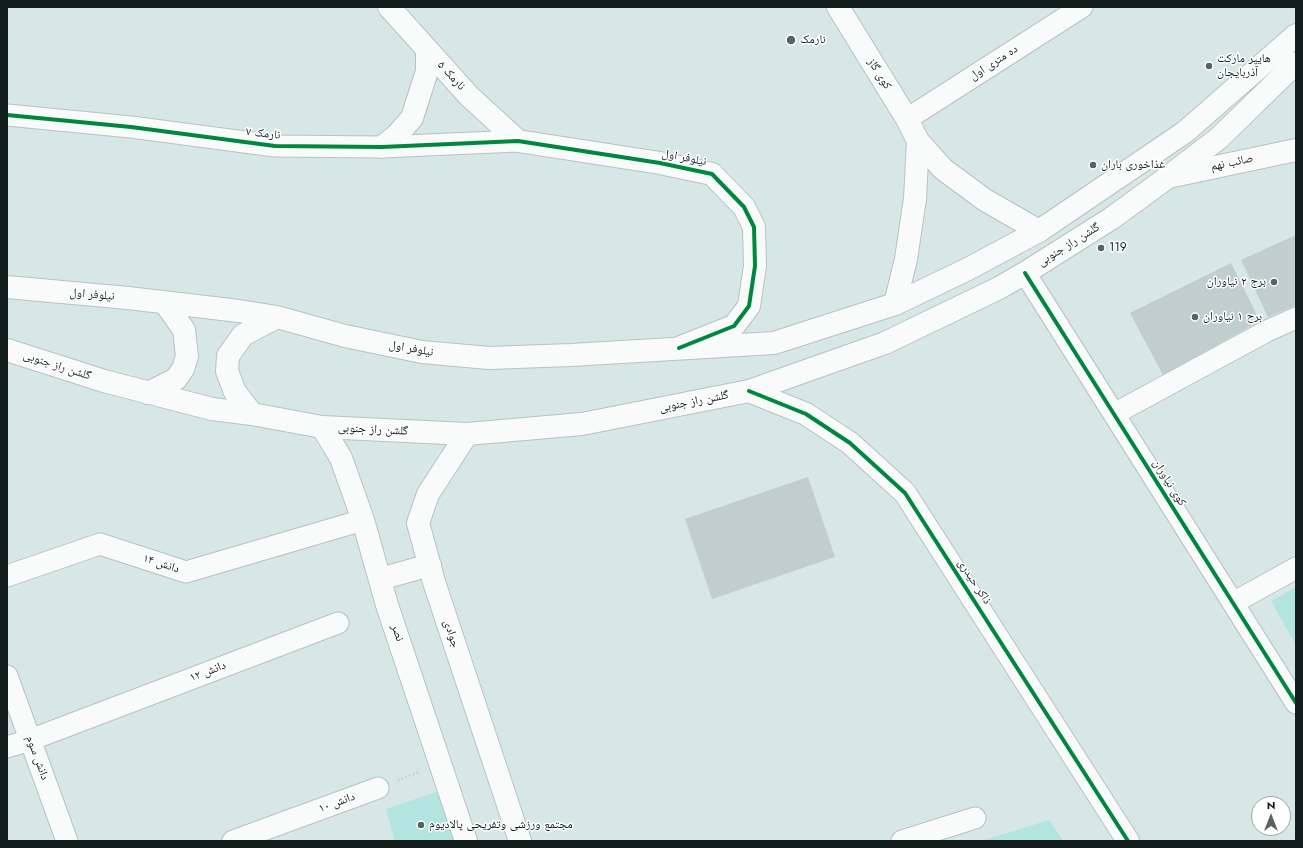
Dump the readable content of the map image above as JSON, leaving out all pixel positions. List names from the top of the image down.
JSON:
{
  "streets": {
    "main road": [
      "کوی گاز",
      "نارمک ۵",
      "نیلوفر اول",
      "صائب نهم",
      "گلشن راز جنوبی",
      "ذاکر حیدری",
      "نصر",
      "جوادی"
    ],
    "street": [
      "ده متری اول",
      "نارمک ۷",
      "کوی نیاوران",
      "دانش ۱۴",
      "دانش ۱۲",
      "دانش سوم",
      "دانش ۱۰"
    ]
  },
  "crossings": [
    ["ده متری اول", "کوی گاز"],
    ["نارمک ۵", "نارمک ۷"],
    ["نارمک ۵", "نیلوفر اول"],
    ["نارمک ۷", "نیلوفر اول"],
    ["صائب نهم", "گلشن راز جنوبی"],
    ["گلشن راز جنوبی", "کوی نیاوران"],
    ["گلشن راز جنوبی", "ذاکر حیدری"],
    ["گلشن راز جنوبی", "نصر"],
    ["گلشن راز جنوبی", "جوادی"],
    ["دانش ۱۴", "نصر"],
    ["دانش ۱۲", "دانش سوم"]
  ],
  "places": [
    "نارمک",
    "هایپر مارکت آذربایجان",
    "غذاخوری باران",
    "119",
    "برج ۲ نیاوران",
    "برح ۱ نیاوران",
    "مجتمع ورزشی وتفریحی پالادیوم"
  ],
  "north": "top"
}
